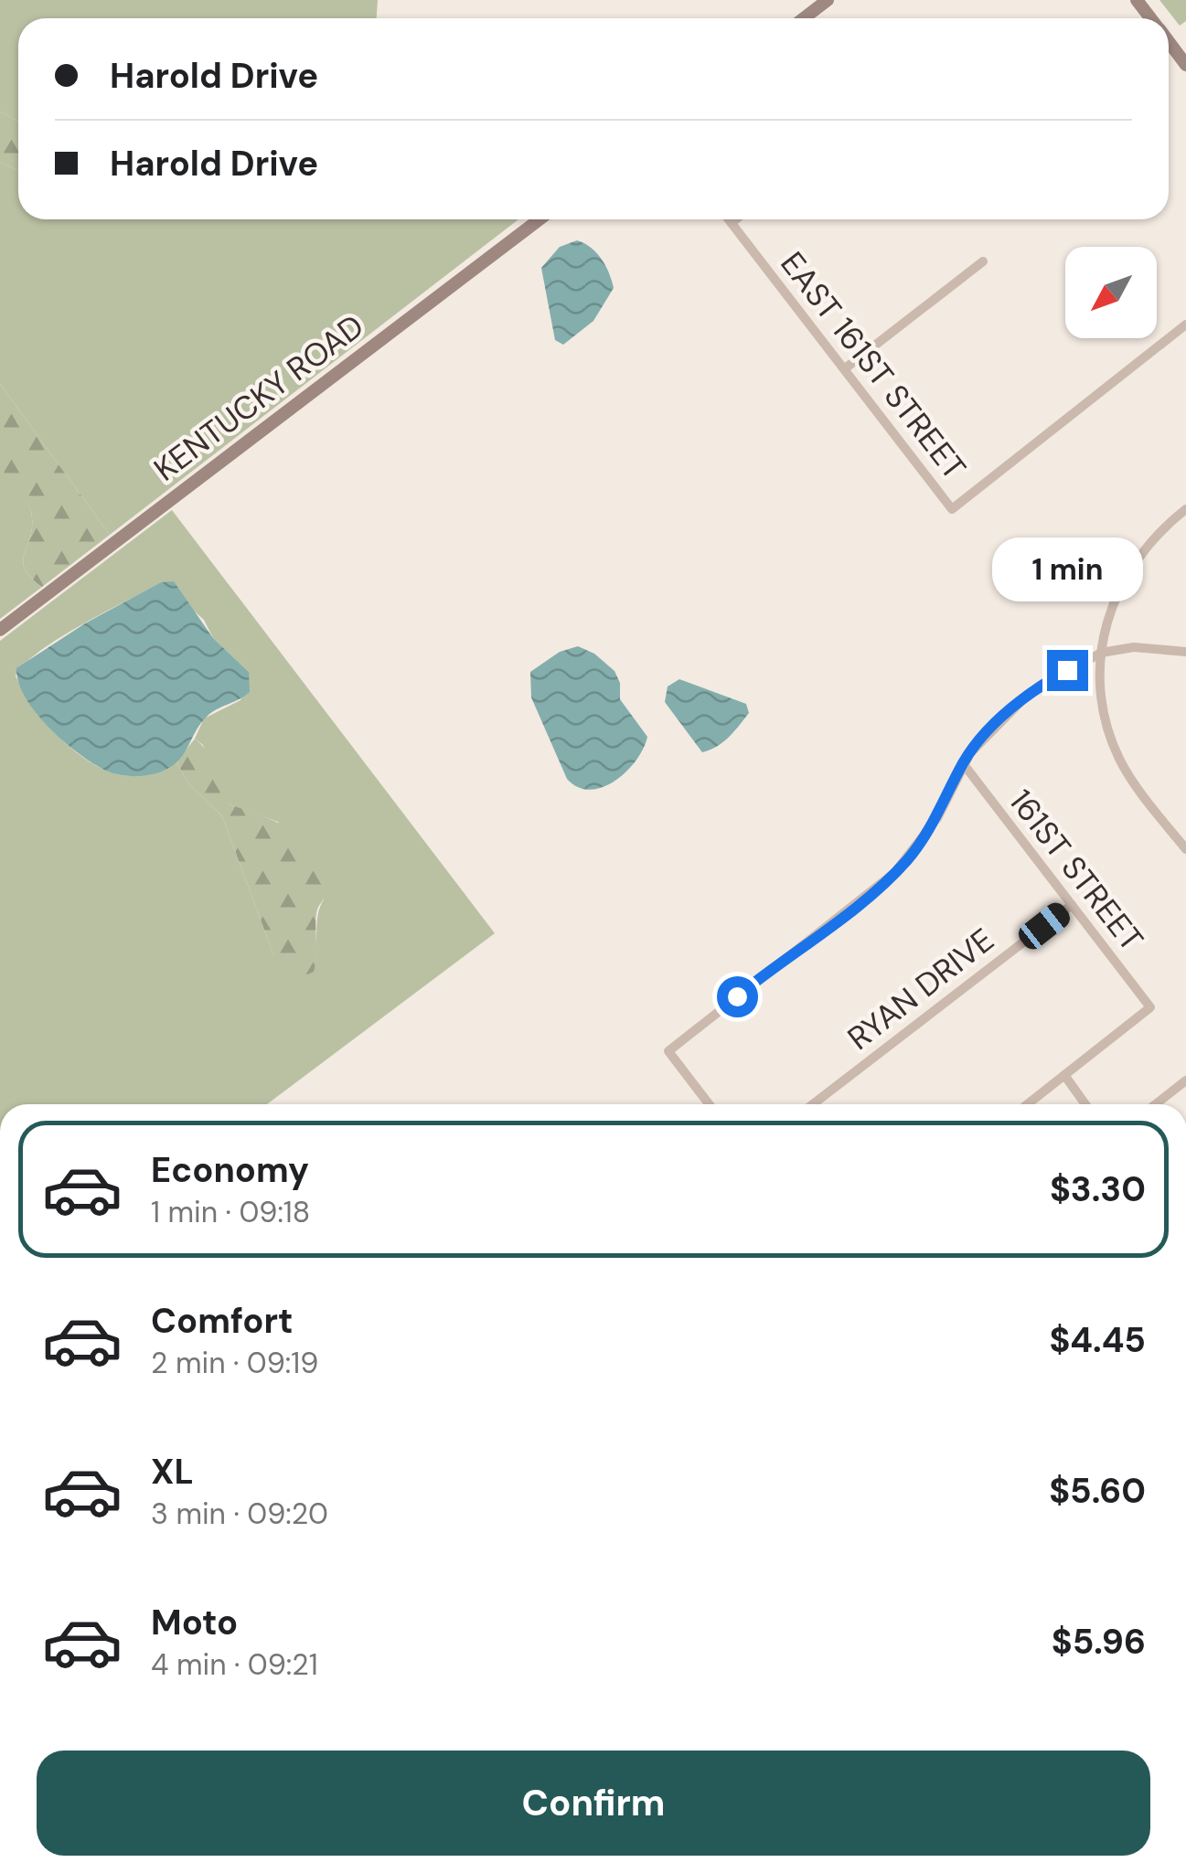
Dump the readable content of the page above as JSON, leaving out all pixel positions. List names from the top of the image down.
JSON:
{
  "streets": {
    "street": [
      "EAST 161ST STREET",
      "KENTUCKY ROAD",
      "161ST STREET",
      "RYAN DRIVE"
    ]
  },
  "crossings": [
    ["161ST STREET", "RYAN DRIVE"]
  ],
  "north": "bottom left",
  "page": {
    "banner": ["Harold Drive", "Harold Drive"],
    "bubble": "1 min",
    "list": [
      {
        "name": "Economy",
        "note": "1 min · 09:18",
        "value": "$3.30"
      },
      {
        "name": "Comfort",
        "note": "2 min · 09:19",
        "value": "$4.45"
      },
      {
        "name": "XL",
        "note": "3 min · 09:20",
        "value": "$5.60"
      },
      {
        "name": "Moto",
        "note": "4 min · 09:21",
        "value": "$5.96"
      }
    ],
    "buttons": "Confirm"
  }
}
